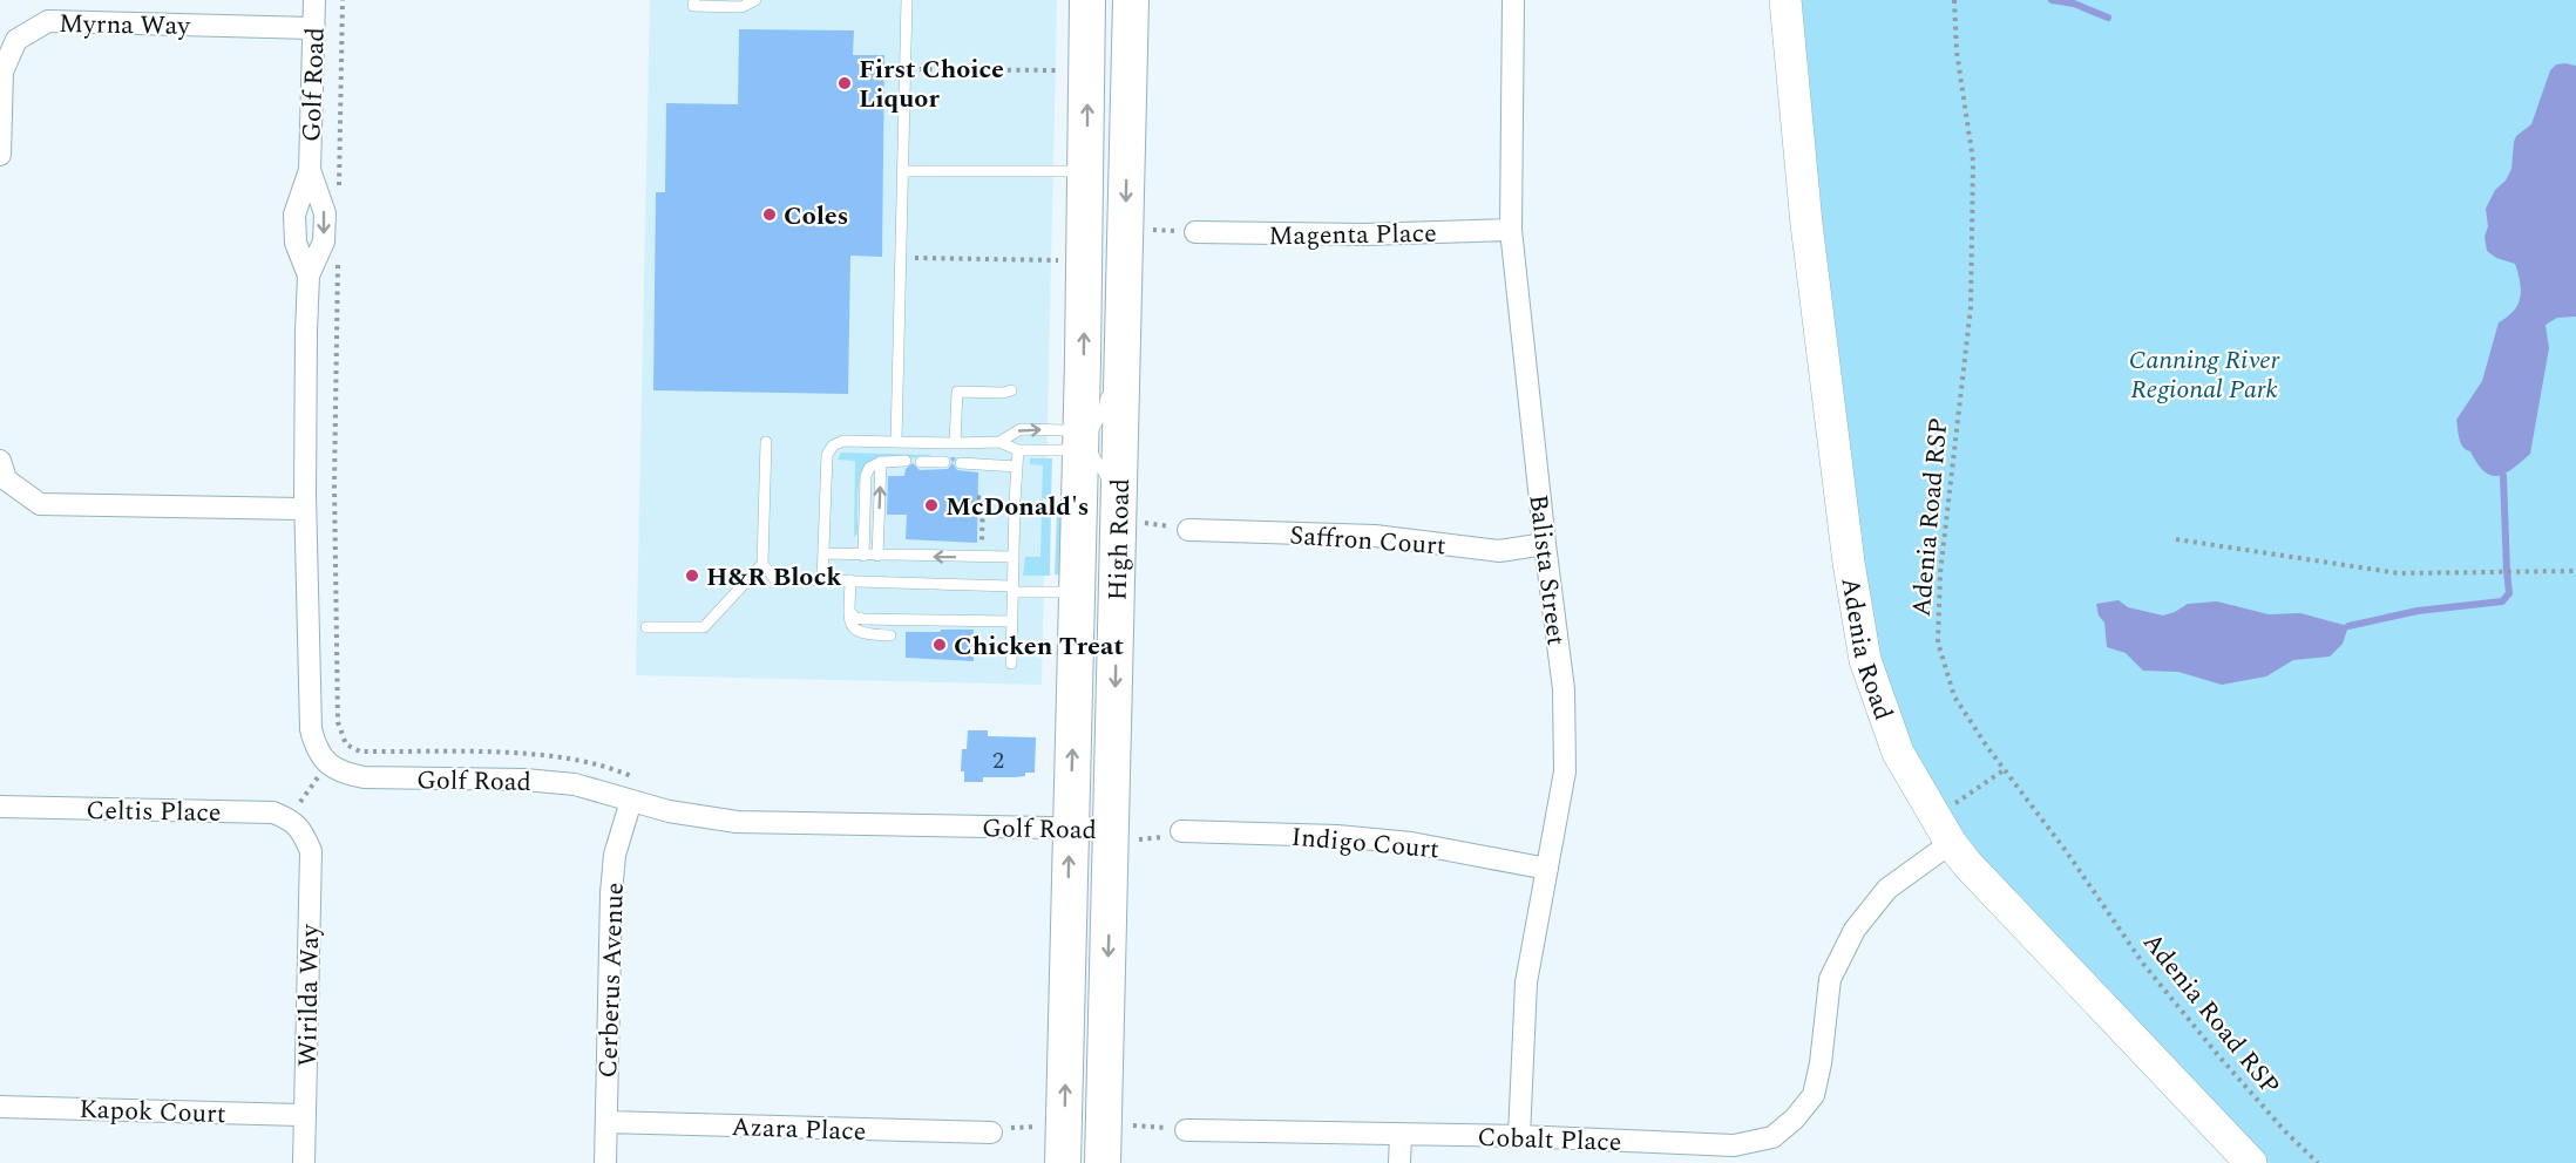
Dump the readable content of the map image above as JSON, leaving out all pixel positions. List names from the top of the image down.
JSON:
{
  "streets": {
    "main road": ["High Road"],
    "street": [
      "Myrna Way",
      "Golf Road",
      "Magenta Place",
      "Saffron Court",
      "Balista Street",
      "Adenia Road",
      "Celtis Place",
      "Indigo Court",
      "Cerberus Avenue",
      "Wirilda Way",
      "Kapok Court",
      "Azara Place",
      "Cobalt Place"
    ],
    "path": ["Adenia Road RSP"]
  },
  "crossings": [
    ["Myrna Way", "Golf Road"],
    ["Golf Road", "High Road"],
    ["Golf Road", "Cerberus Avenue"],
    ["Magenta Place", "Balista Street"],
    ["Saffron Court", "Balista Street"],
    ["Balista Street", "Indigo Court"],
    ["Balista Street", "Cobalt Place"],
    ["Adenia Road", "Cobalt Place"],
    ["Celtis Place", "Wirilda Way"],
    ["Cerberus Avenue", "Azara Place"],
    ["Wirilda Way", "Kapok Court"]
  ],
  "parks": ["Canning River Regional Park"],
  "places": [
    "First Choice Liquor",
    "Coles",
    "McDonald's",
    "H&R Block",
    "Chicken Treat"
  ],
  "house_numbers": ["2"]
}
